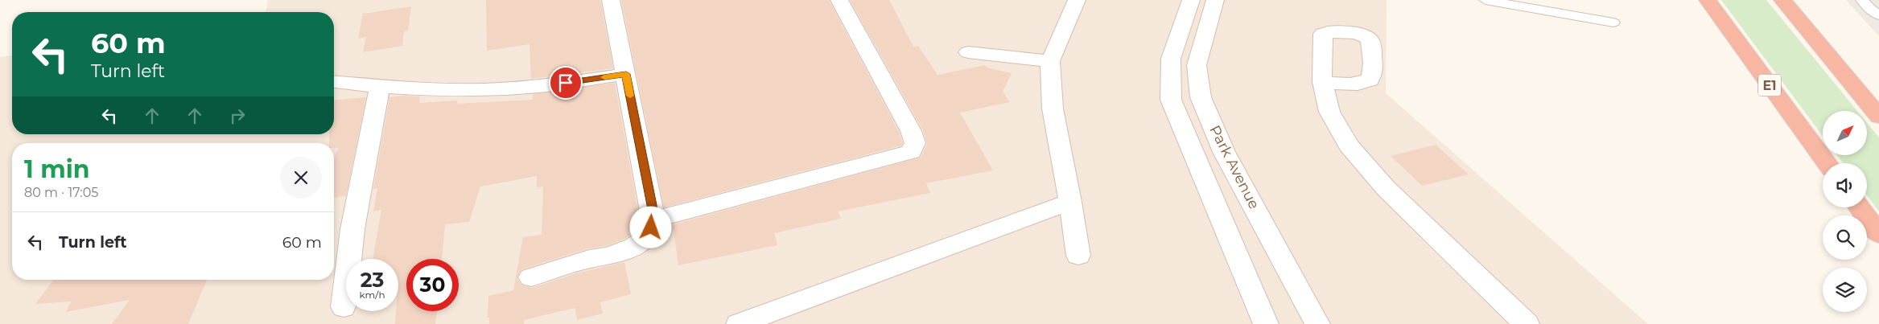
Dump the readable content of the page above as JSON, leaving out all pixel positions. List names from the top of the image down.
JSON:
{
  "streets": {
    "highway": ["E1"],
    "street": ["Park Avenue"]
  },
  "north": "top right",
  "page": {
    "turn": ["60 m", "Turn left"],
    "heading": ["1 min", "80 m · 17:05"],
    "list": [
      {
        "name": "Turn left",
        "value": "60 m"
      }
    ],
    "speed": "23 km/h",
    "limit": "30"
  }
}
